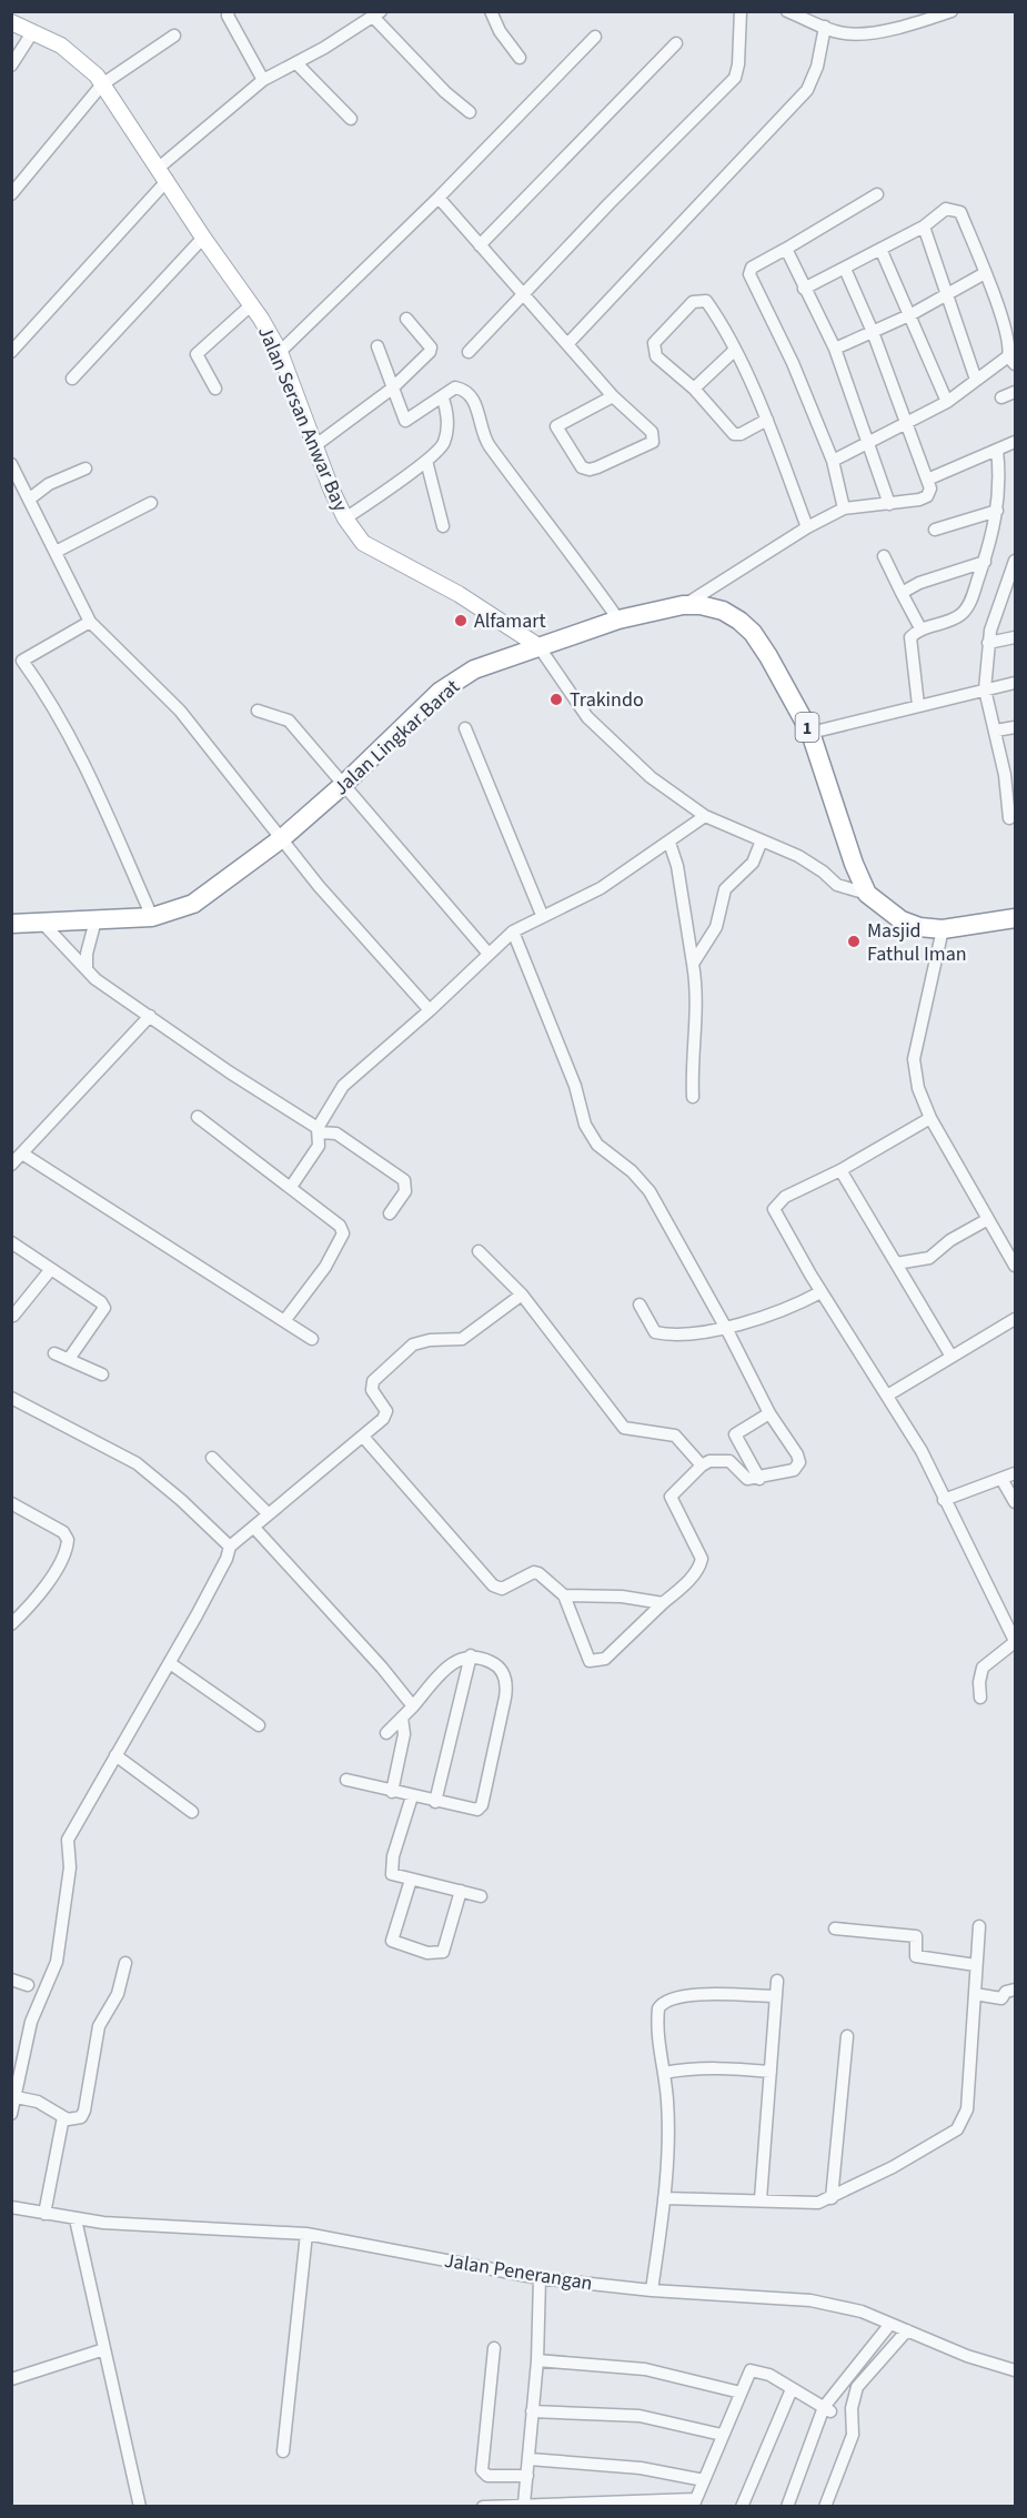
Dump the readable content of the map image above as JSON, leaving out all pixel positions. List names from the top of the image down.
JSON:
{
  "streets": {
    "highway": ["1", "Jalan Lingkar Barat"],
    "main road": ["Jalan Sersan Anwar Bay"],
    "street": ["Jalan Penerangan"]
  },
  "crossings": [
    ["Jalan Sersan Anwar Bay", "Jalan Lingkar Barat"]
  ],
  "places": ["Alfamart", "Trakindo", "Masjid Fathul Iman"]
}
